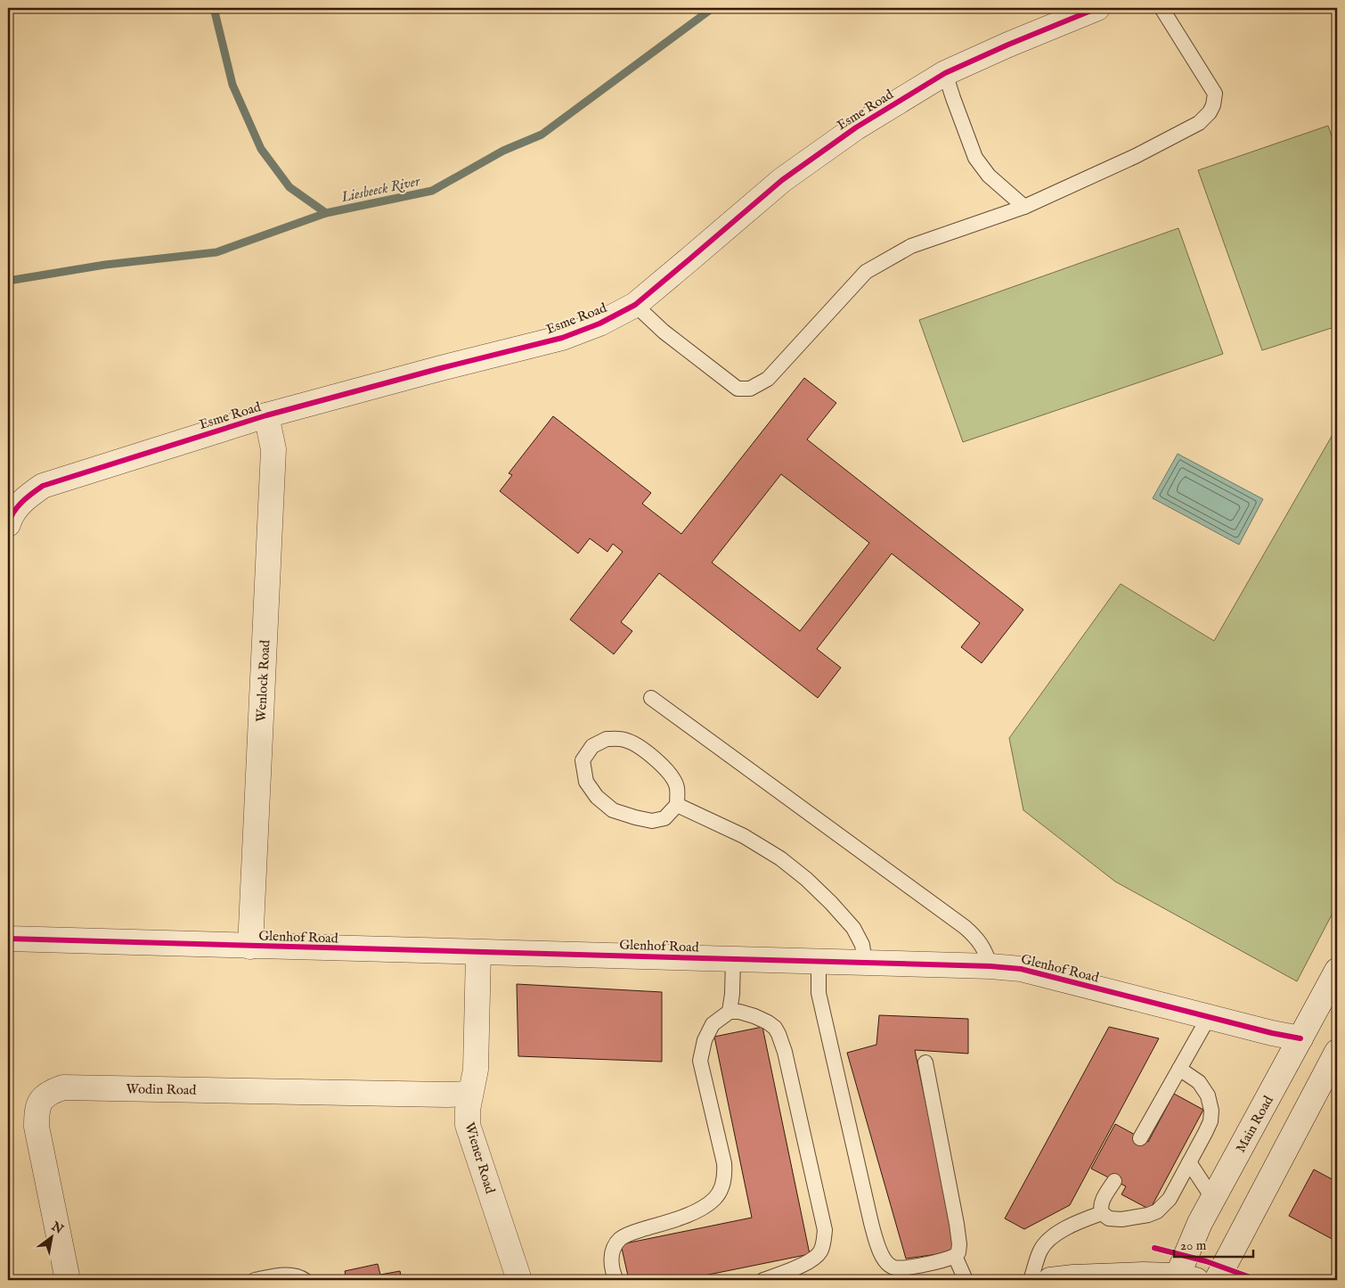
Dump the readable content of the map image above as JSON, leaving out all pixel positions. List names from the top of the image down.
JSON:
{
  "streets": {
    "street": [
      "Esme Road",
      "Wenlock Road",
      "Glenhof Road",
      "Wodin Road",
      "Main Road",
      "Wiener Road"
    ]
  },
  "crossings": [
    ["Esme Road", "Wenlock Road"],
    ["Wenlock Road", "Glenhof Road"],
    ["Glenhof Road", "Main Road"],
    ["Glenhof Road", "Wiener Road"],
    ["Wodin Road", "Wiener Road"]
  ],
  "water": ["Liesbeeck River"],
  "scale_bar": "20 m",
  "north": "top right"
}
